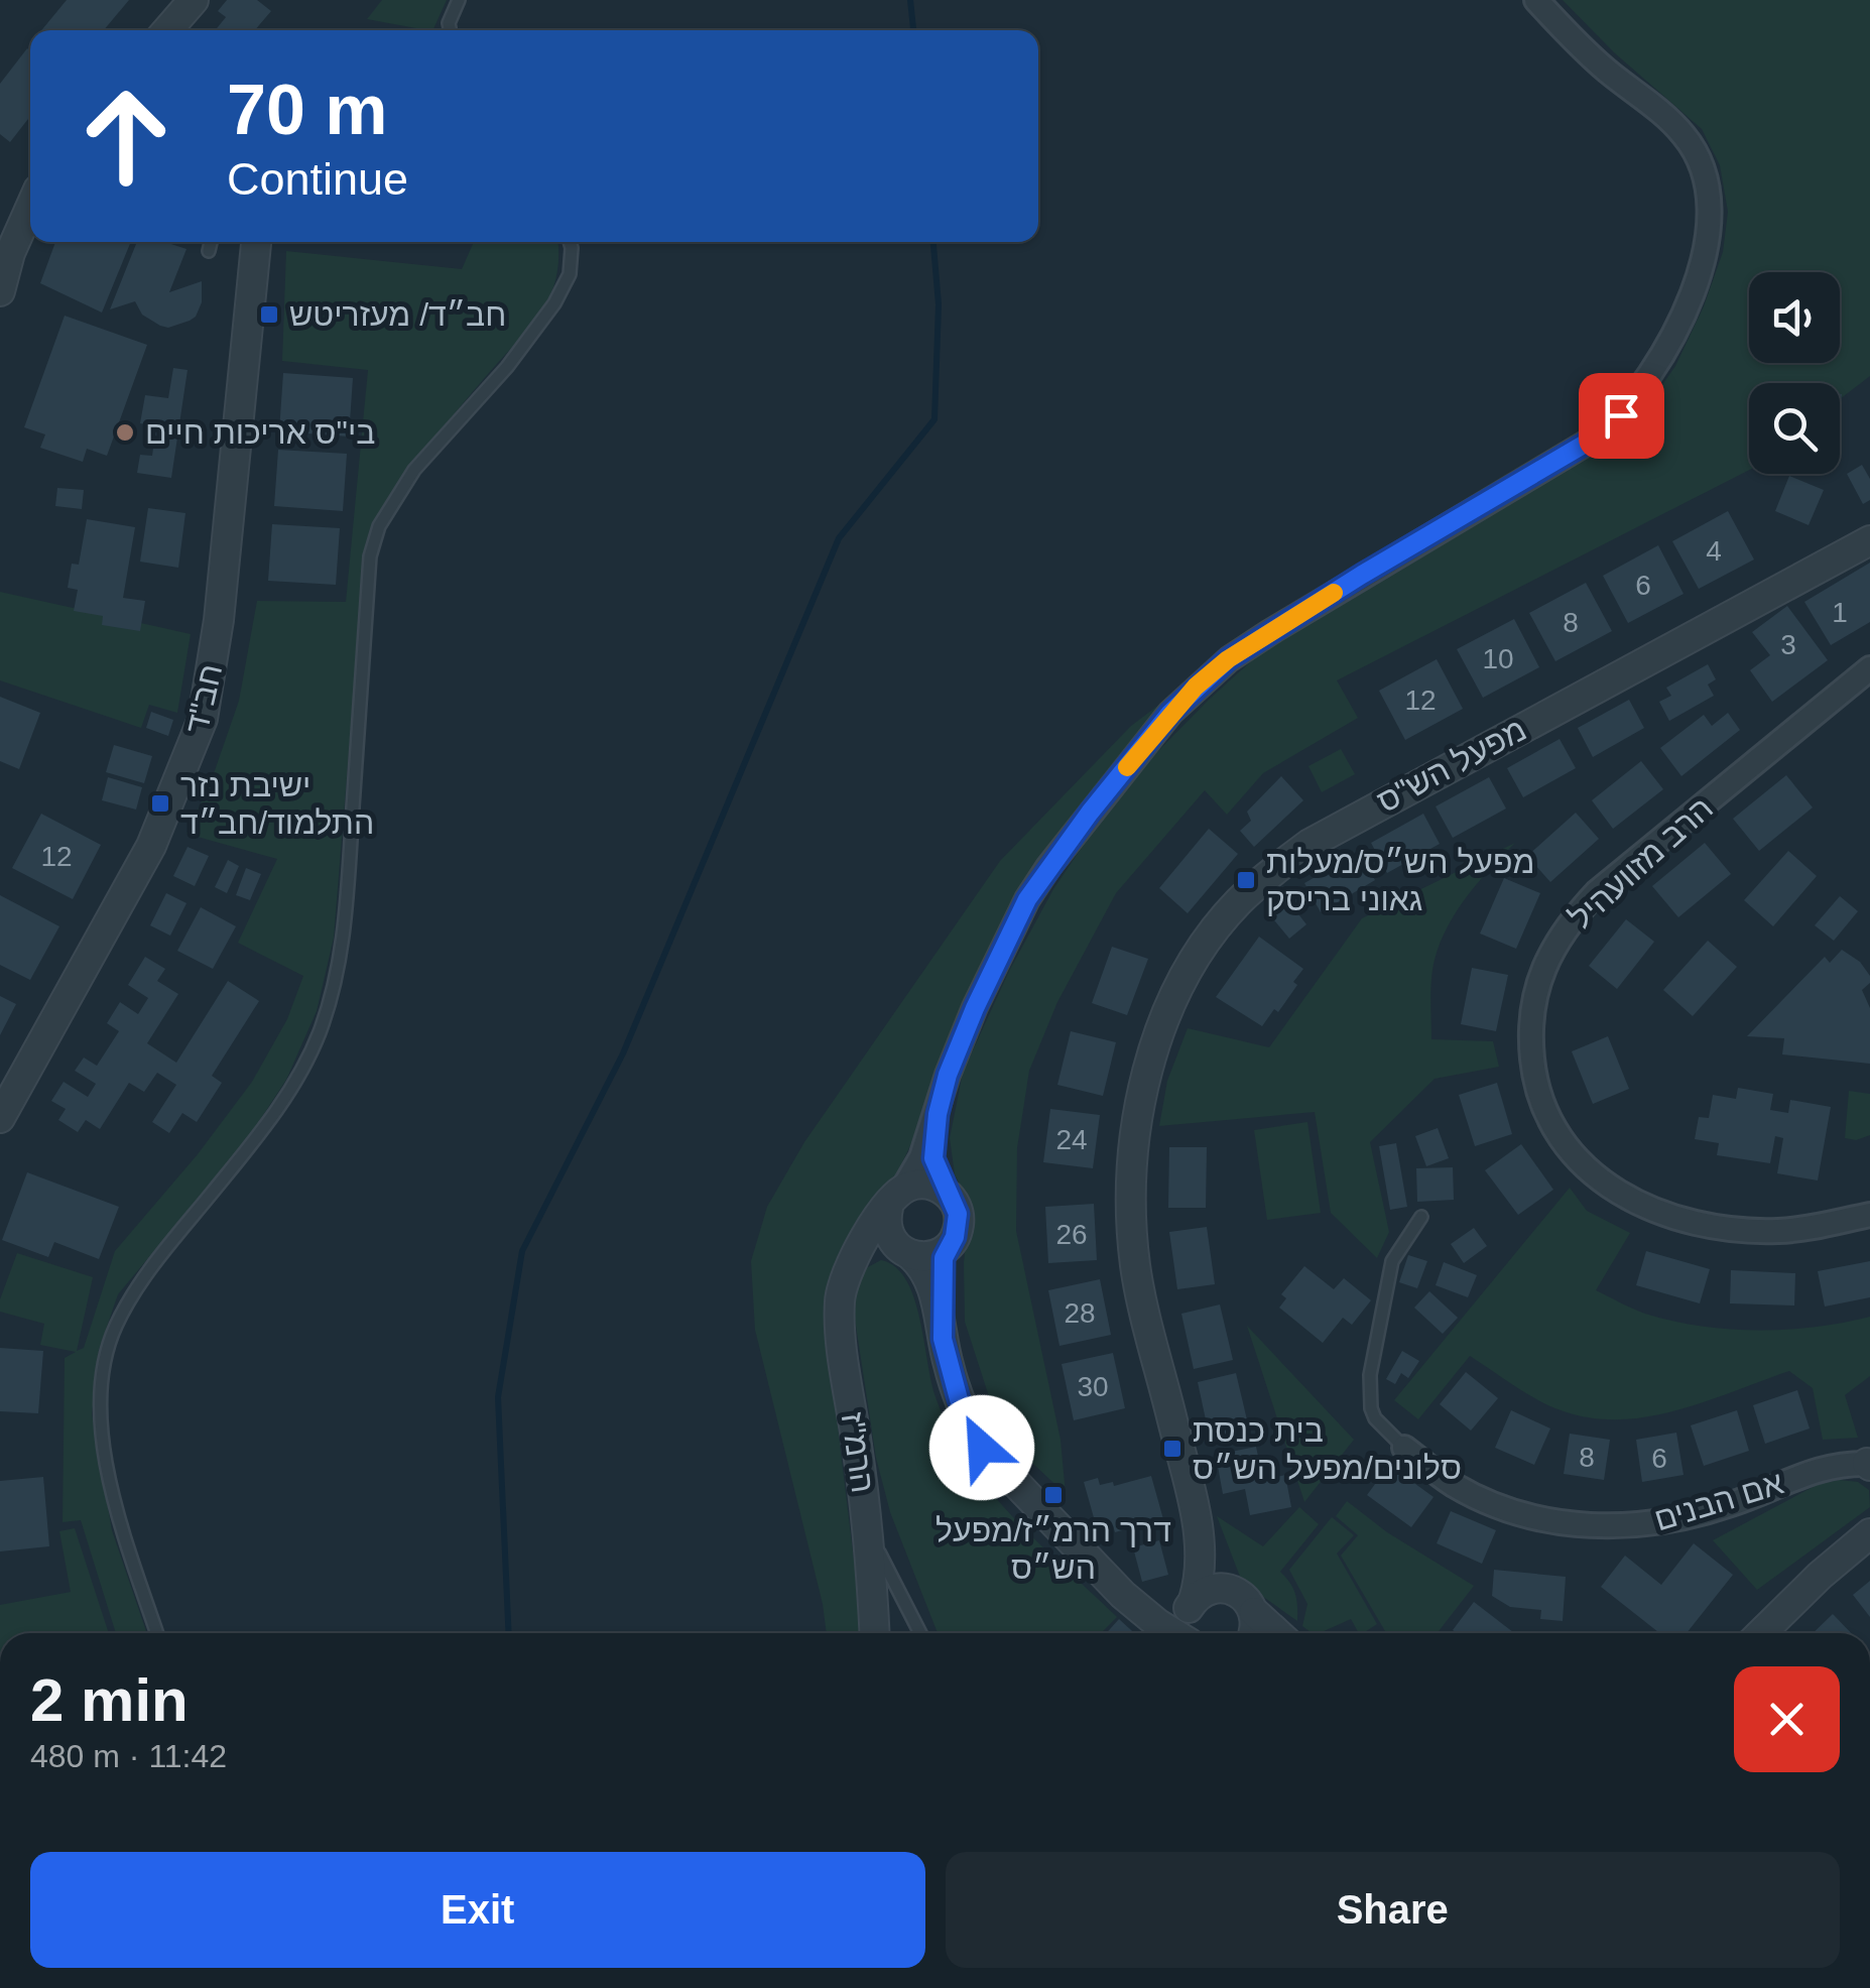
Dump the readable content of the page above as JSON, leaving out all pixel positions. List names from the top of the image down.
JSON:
{
  "streets": {
    "street": [
      "חב\"ד",
      "מפעל הש\"ס",
      "הרב מזוועהיל",
      "הרמ\"ז",
      "אם הבנים"
    ]
  },
  "places": {
    "transit": [
      "חב״ד/ מעזריטש",
      "ישיבת נזר התלמוד/חב״ד",
      "מפעל הש״ס/מעלות גאוני בריסק",
      "בית כנסת סלונים/מפעל הש״ס",
      "דרך הרמ״ז/מפעל הש״ס"
    ],
    "other": ["בי\"ס אריכות חיים"]
  },
  "house_numbers": [
    "4",
    "6",
    "1",
    "8",
    "3",
    "10",
    "12",
    "12",
    "24",
    "26",
    "28",
    "30",
    "8",
    "6"
  ],
  "page": {
    "turn": ["70 m", "Continue"],
    "heading": ["2 min", "480 m · 11:42"],
    "buttons": ["Exit", "Share"]
  }
}
